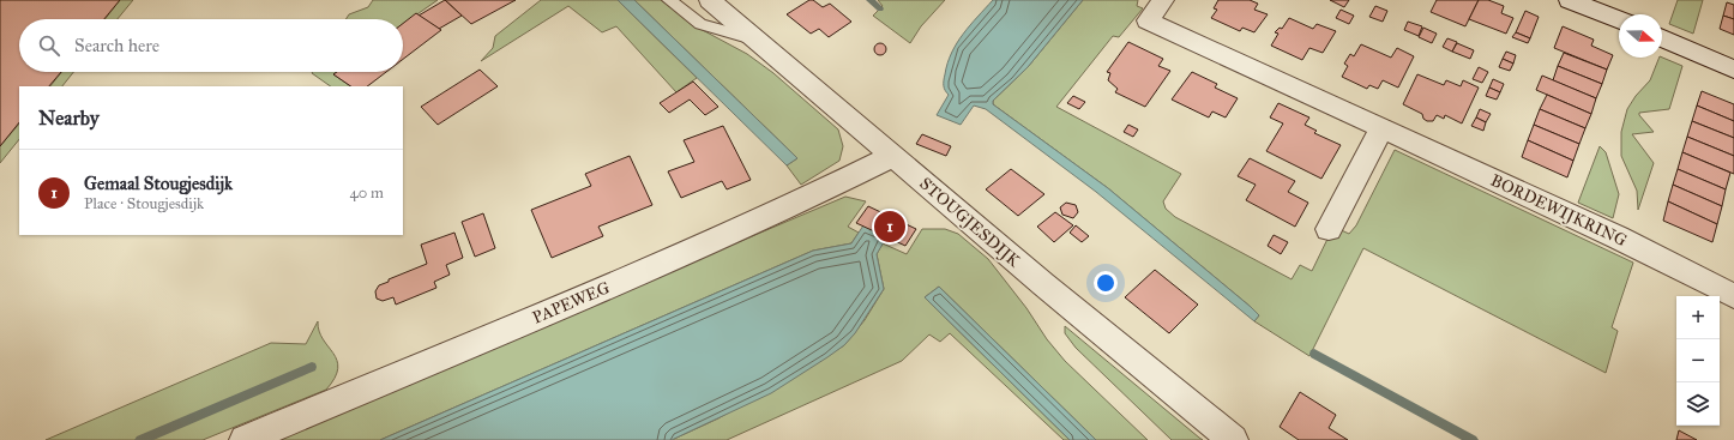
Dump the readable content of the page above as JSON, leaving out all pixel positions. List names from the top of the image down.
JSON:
{
  "streets": {
    "street": ["BORDEWIJKRING", "STOUGJESDIJK", "PAPEWEG"]
  },
  "crossings": [
    ["STOUGJESDIJK", "PAPEWEG"]
  ],
  "north": "right",
  "page": {
    "search": "Search here",
    "heading": "Nearby",
    "list": [
      {
        "mark": "1",
        "name": "Gemaal Stougjesdijk",
        "note": "Place · Stougjesdijk",
        "value": "40 m"
      }
    ],
    "pins": "1",
    "map_buttons": ["+", "−"]
  }
}
